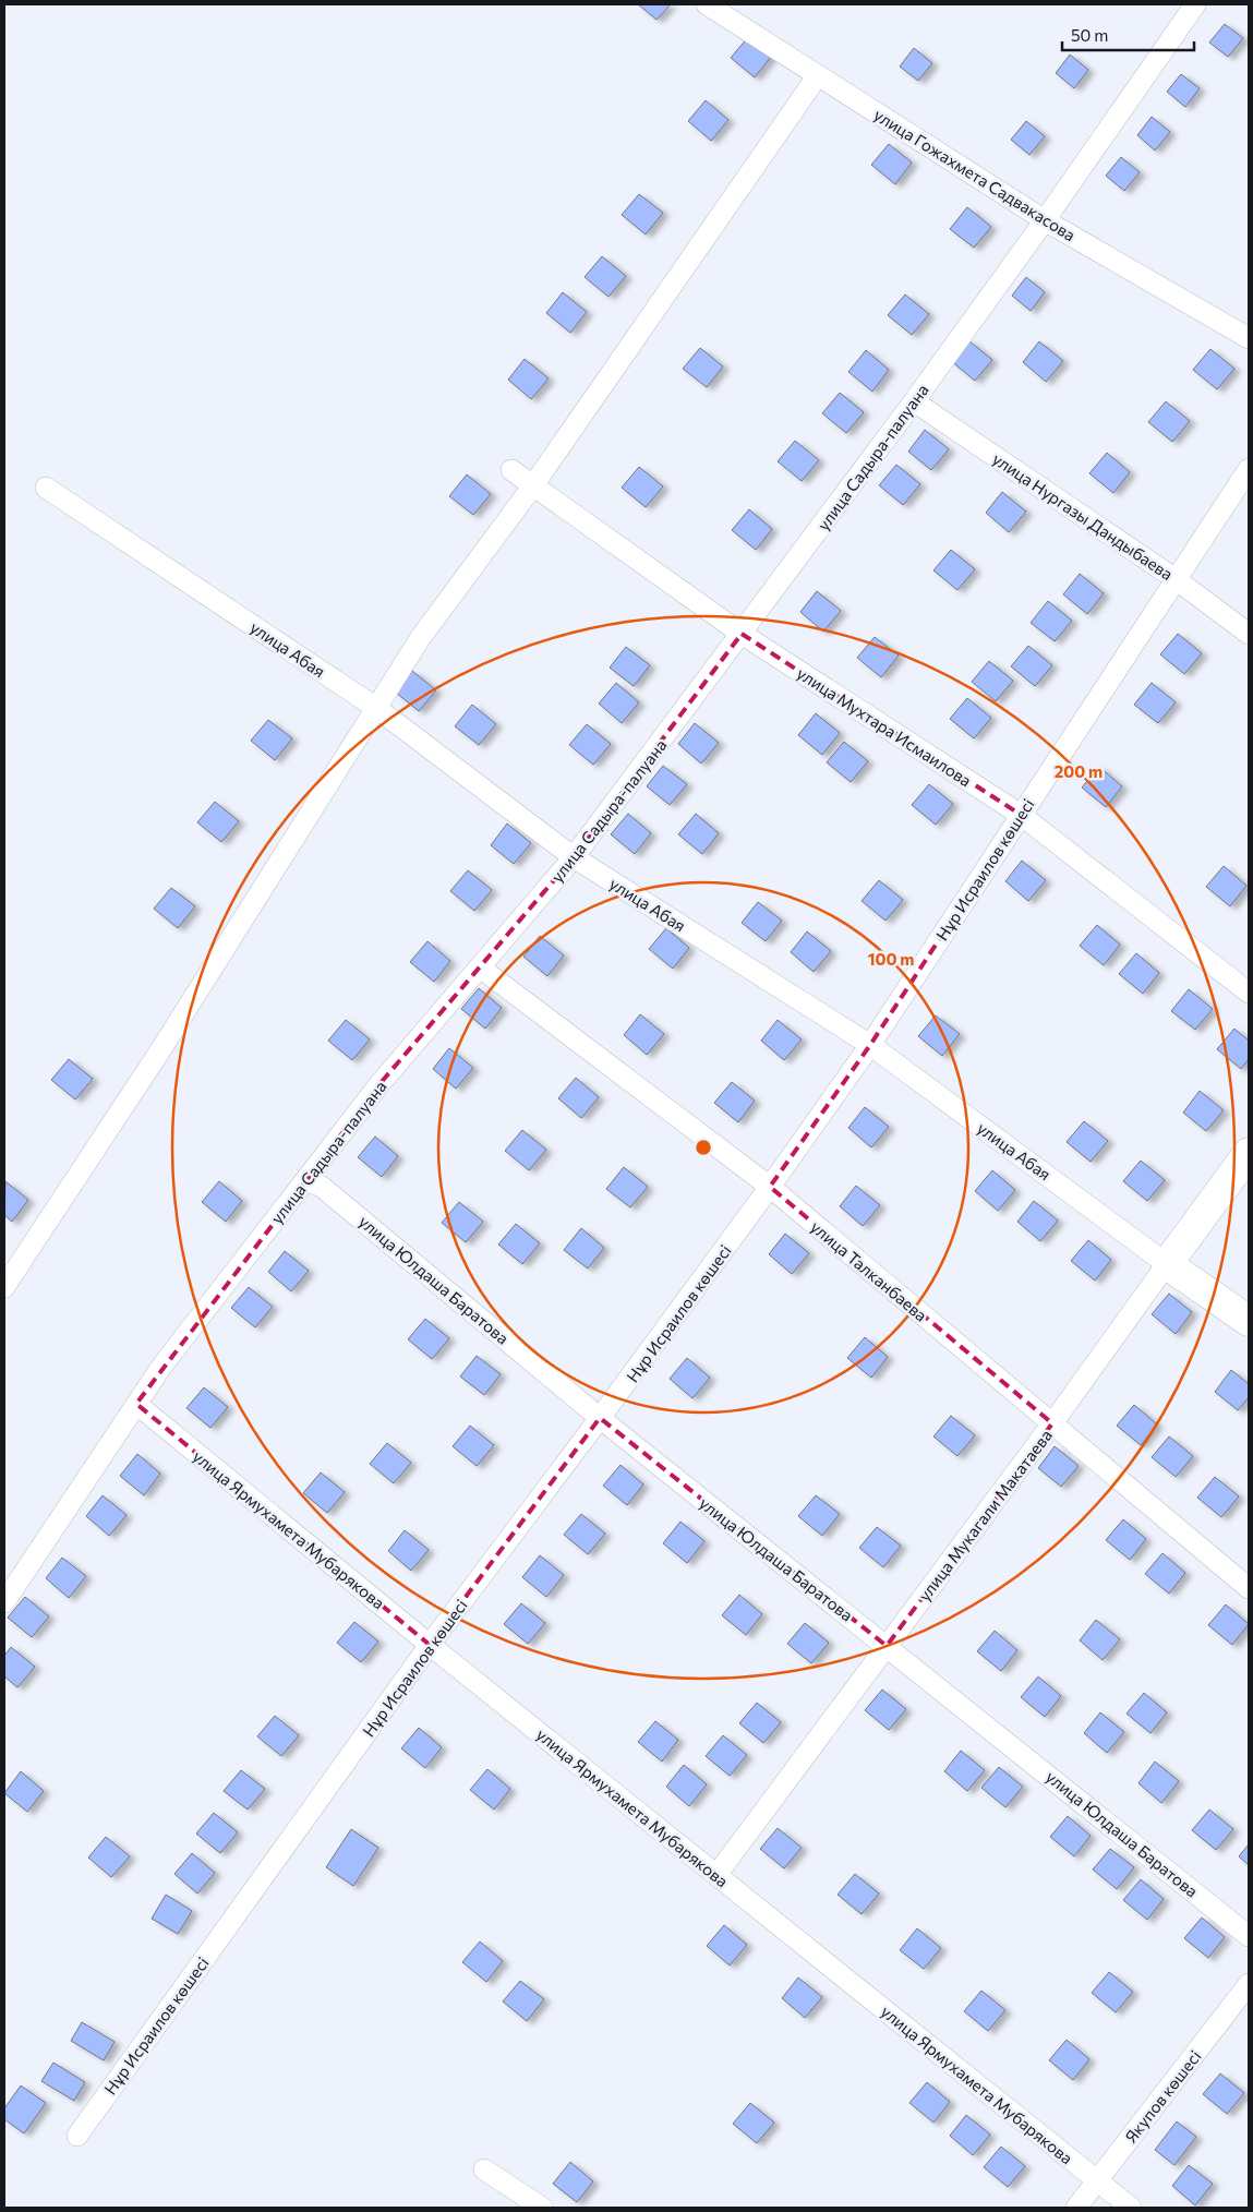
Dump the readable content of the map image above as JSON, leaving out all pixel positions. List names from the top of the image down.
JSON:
{
  "streets": {
    "street": [
      "улица Гожахмета Садвакасова",
      "улица Садыра-палуана",
      "улица Нургазы Дандыбаева",
      "улица Абая",
      "улица Мухтара Исмаилова",
      "Нұр Исраилов көшесі",
      "улица Талканбаева",
      "улица Юлдаша Баратова",
      "улица Мукагали Макатаева",
      "улица Ярмухамета Мубарякова",
      "Якупов көшесі"
    ]
  },
  "crossings": [
    ["улица Гожахмета Садвакасова", "улица Садыра-палуана"],
    ["улица Садыра-палуана", "улица Нургазы Дандыбаева"],
    ["улица Садыра-палуана", "улица Абая"],
    ["улица Садыра-палуана", "улица Мухтара Исмаилова"],
    ["улица Садыра-палуана", "улица Талканбаева"],
    ["улица Садыра-палуана", "улица Юлдаша Баратова"],
    ["улица Садыра-палуана", "улица Ярмухамета Мубарякова"],
    ["улица Нургазы Дандыбаева", "Нұр Исраилов көшесі"],
    ["улица Абая", "Нұр Исраилов көшесі"],
    ["улица Абая", "улица Мукагали Макатаева"],
    ["улица Мухтара Исмаилова", "Нұр Исраилов көшесі"],
    ["Нұр Исраилов көшесі", "улица Талканбаева"],
    ["Нұр Исраилов көшесі", "улица Юлдаша Баратова"],
    ["Нұр Исраилов көшесі", "улица Ярмухамета Мубарякова"],
    ["улица Талканбаева", "улица Мукагали Макатаева"],
    ["улица Юлдаша Баратова", "улица Мукагали Макатаева"],
    ["улица Мукагали Макатаева", "улица Ярмухамета Мубарякова"],
    ["улица Ярмухамета Мубарякова", "Якупов көшесі"]
  ],
  "scale_bar": "50 m",
  "rings": ["200 m", "100 m"]
}
